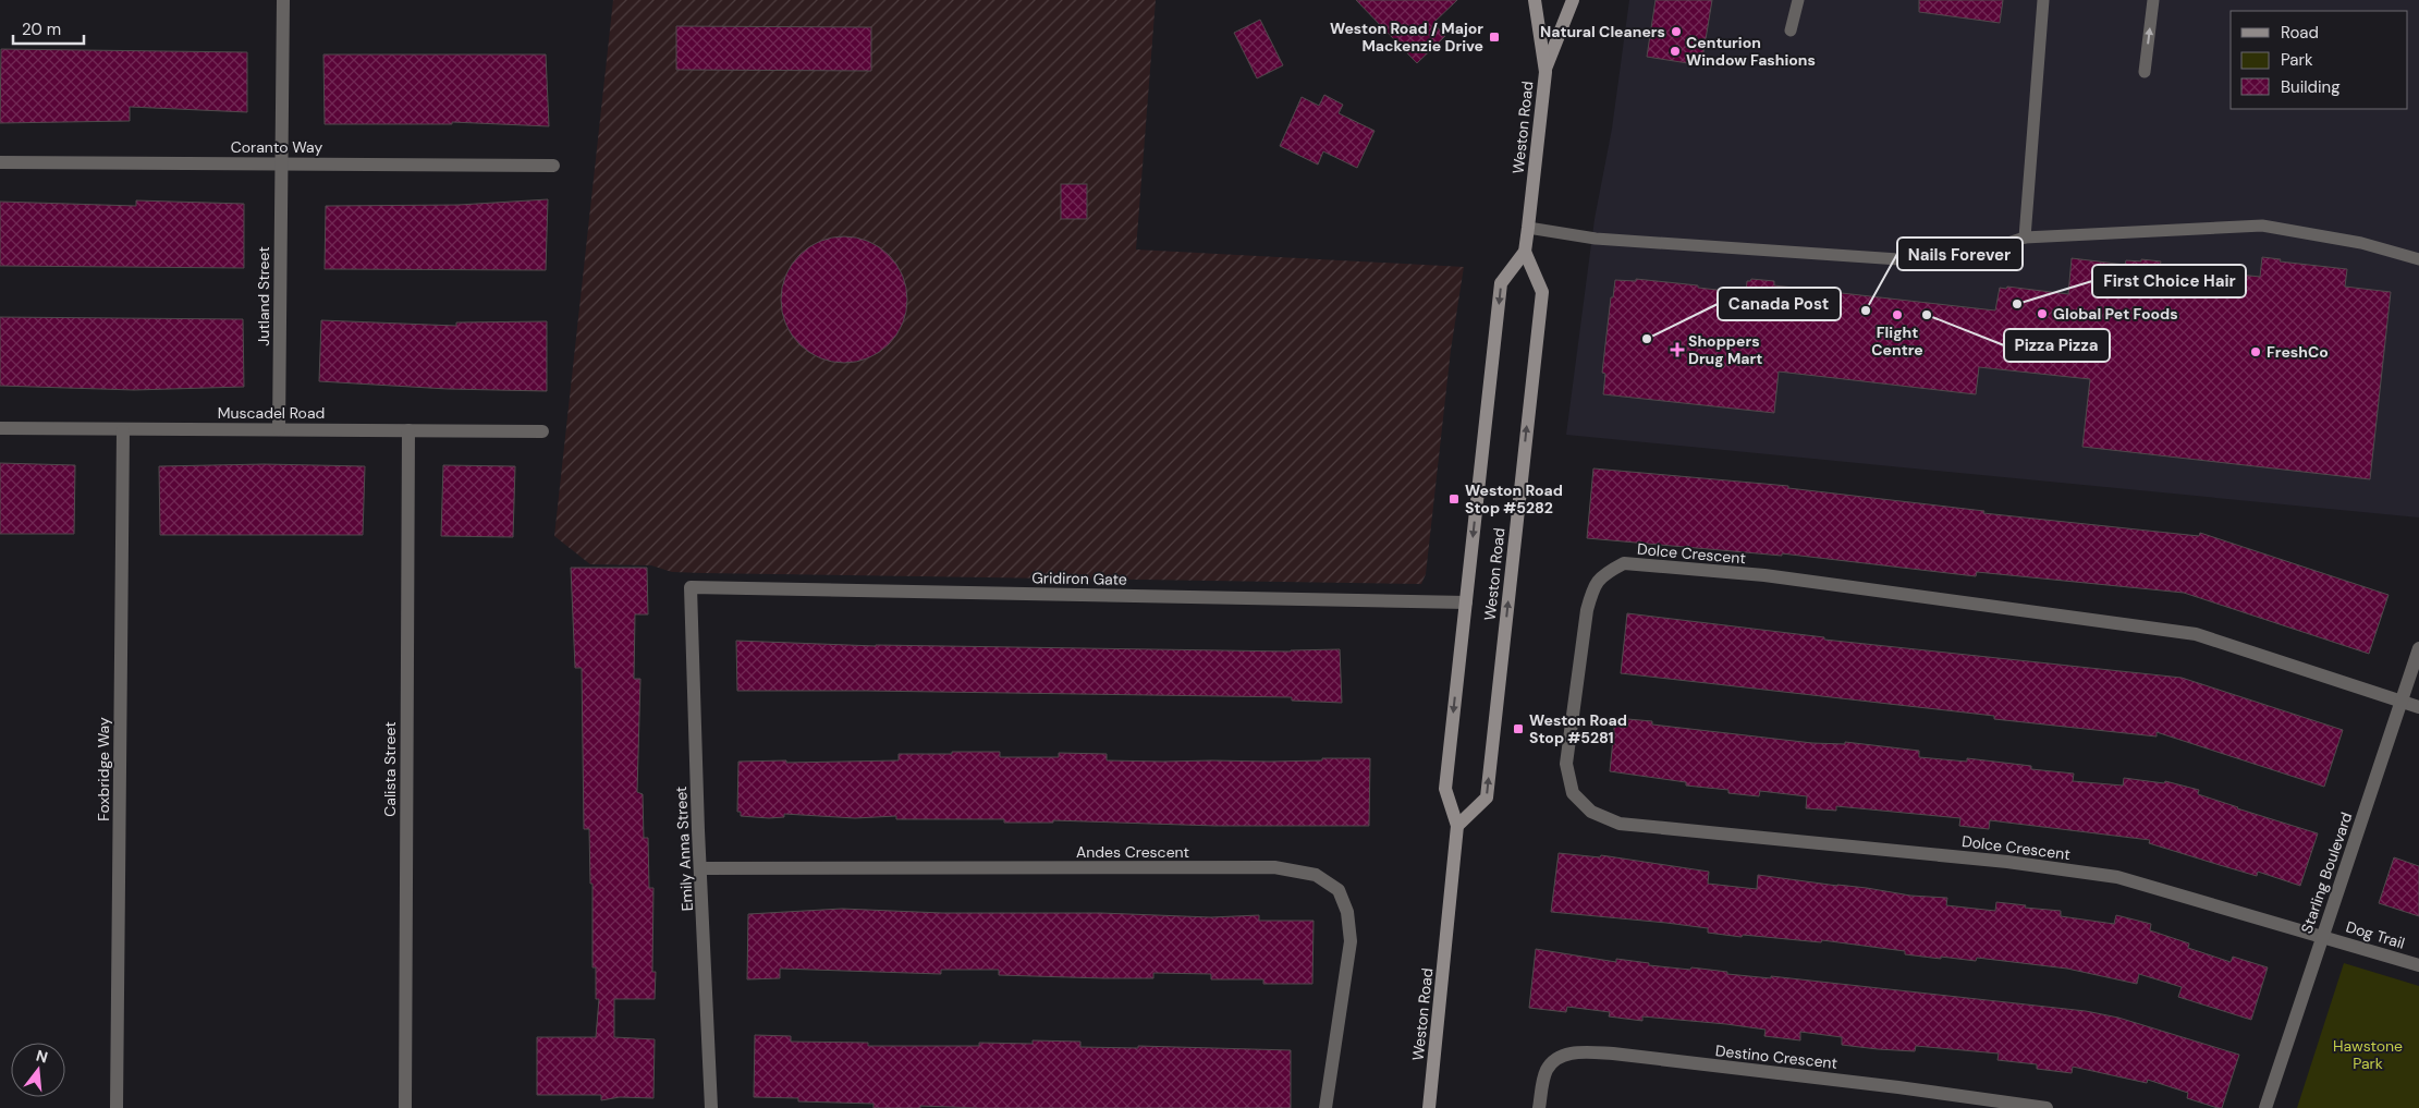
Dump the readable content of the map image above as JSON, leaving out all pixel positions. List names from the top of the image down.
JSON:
{
  "streets": {
    "main road": ["Weston Road"],
    "street": [
      "Coranto Way",
      "Jutland Street",
      "Muscadel Road",
      "Dolce Crescent",
      "Gridiron Gate",
      "Foxbridge Way",
      "Calista Street",
      "Emily Anna Street",
      "Andes Crescent",
      "Starling Boulevard",
      "Dog Trail",
      "Destino Crescent"
    ]
  },
  "crossings": [
    ["Weston Road", "Gridiron Gate"],
    ["Coranto Way", "Jutland Street"],
    ["Jutland Street", "Muscadel Road"],
    ["Muscadel Road", "Foxbridge Way"],
    ["Muscadel Road", "Calista Street"],
    ["Dolce Crescent", "Starling Boulevard"],
    ["Dolce Crescent", "Dog Trail"],
    ["Gridiron Gate", "Emily Anna Street"],
    ["Emily Anna Street", "Andes Crescent"],
    ["Starling Boulevard", "Dog Trail"]
  ],
  "parks": ["Hawstone Park"],
  "places": {
    "other": [
      "Natural Cleaners",
      "Centurion Window Fashions",
      "First Choice Hair",
      "Nails Forever",
      "Global Pet Foods",
      "Flight Centre",
      "Pizza Pizza",
      "Canada Post",
      "FreshCo"
    ],
    "transit": ["Weston Road / Major Mackenzie Drive", "Weston Road Stop #5282", "Weston Road Stop #5281"],
    "health": ["Shoppers Drug Mart"]
  },
  "legend": ["Road", "Park", "Building"],
  "scale_bar": "20 m",
  "north": "top"
}
